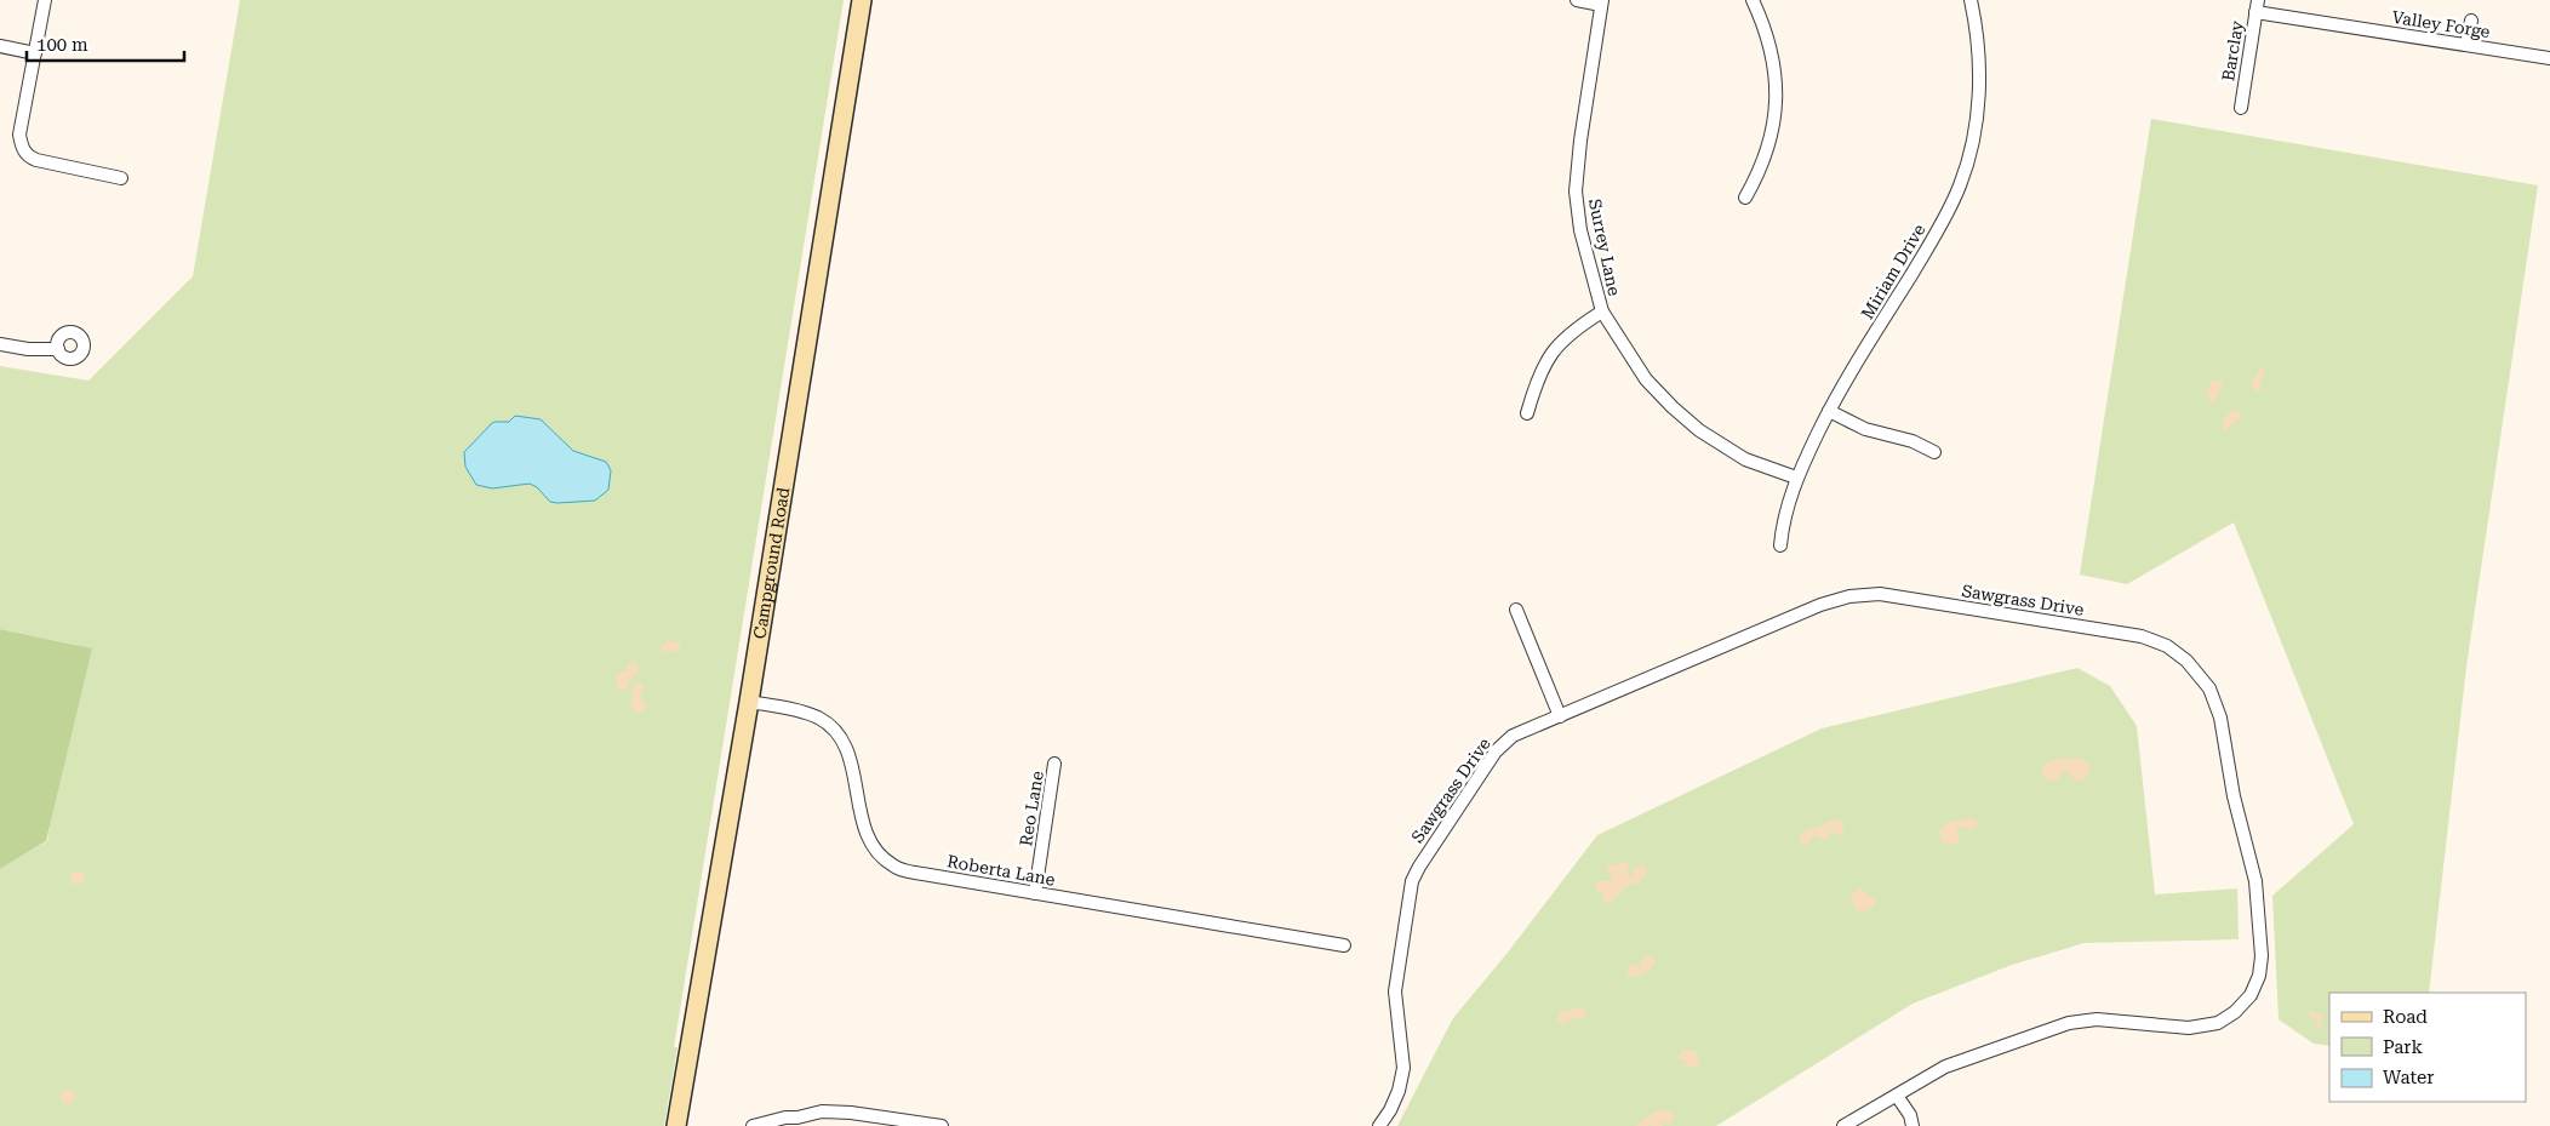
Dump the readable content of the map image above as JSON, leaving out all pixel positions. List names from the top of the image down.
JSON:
{
  "streets": {
    "street": [
      "Valley Forge",
      "Barclay",
      "Surrey Lane",
      "Miriam Drive",
      "Campground Road",
      "Sawgrass Drive",
      "Reo Lane",
      "Roberta Lane"
    ]
  },
  "crossings": [
    ["Valley Forge", "Barclay"],
    ["Surrey Lane", "Miriam Drive"],
    ["Campground Road", "Roberta Lane"],
    ["Reo Lane", "Roberta Lane"]
  ],
  "legend": ["Road", "Park", "Water"],
  "scale_bar": "100 m"
}
